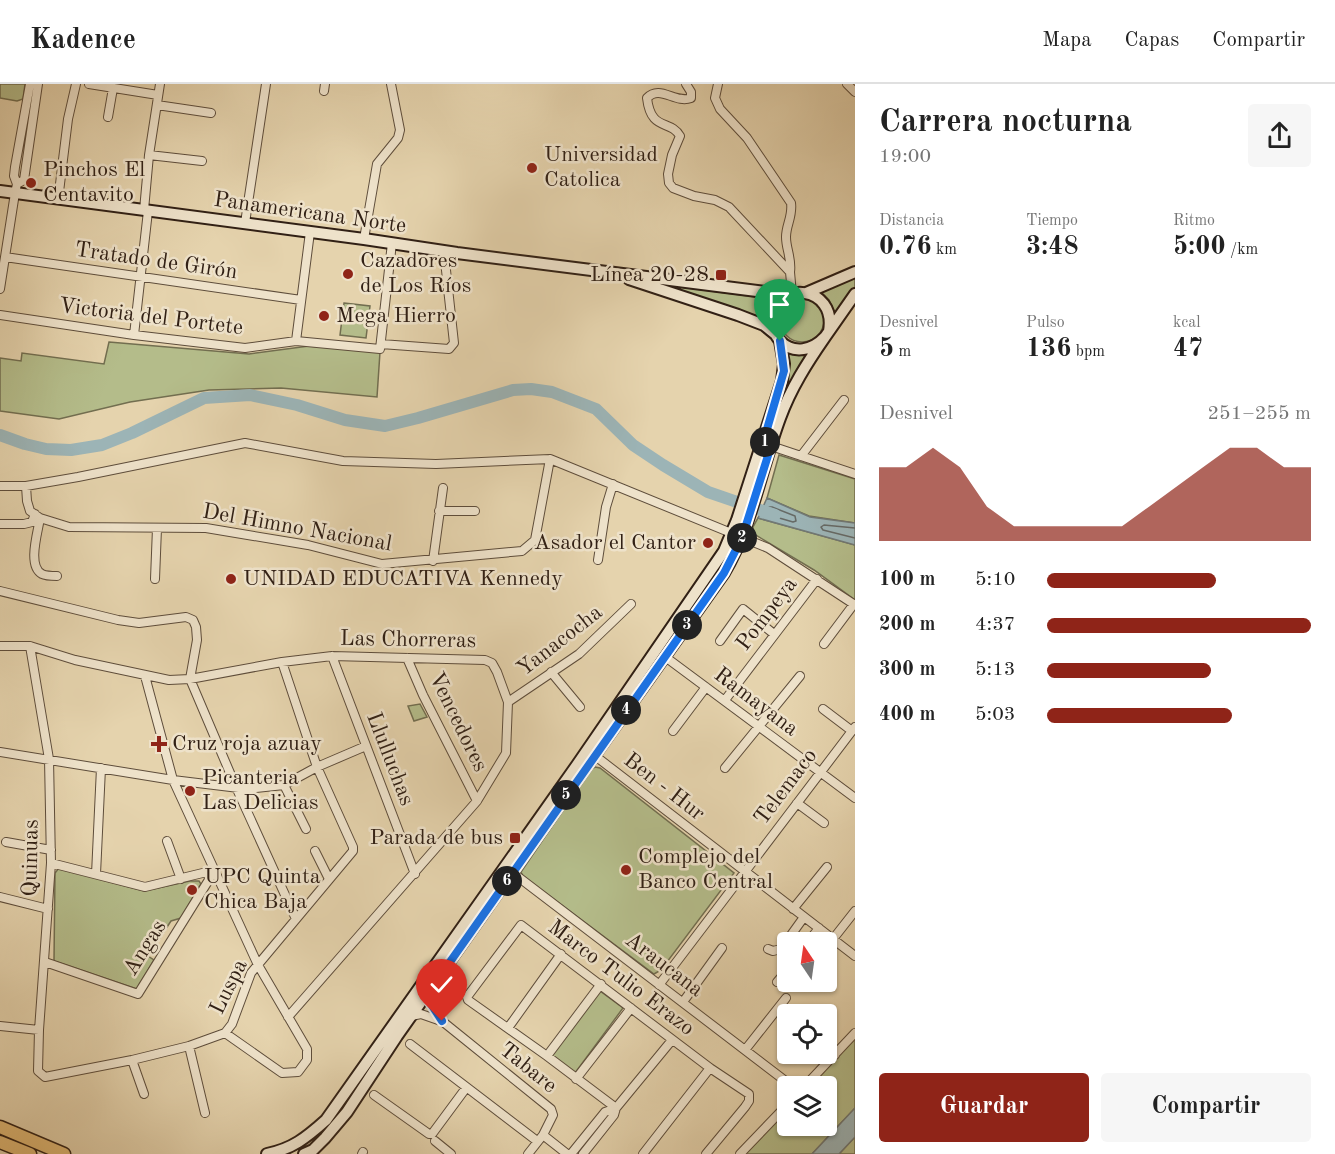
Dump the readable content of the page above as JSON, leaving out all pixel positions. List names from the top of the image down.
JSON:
{
  "streets": {
    "main road": ["Panamericana Norte"],
    "street": [
      "Tratado de Girón",
      "Victoria del Portete",
      "Del Himno Nacional",
      "Pompeya",
      "Las Chorreras",
      "Yanacocha",
      "Ramayana",
      "Vencedores",
      "Llulluchas",
      "Ben - Hur",
      "Telemaco",
      "Quinuas",
      "Angas",
      "Araucana",
      "Marco Tulio Erazo",
      "Luspa",
      "Tabare"
    ]
  },
  "crossings": [
    ["Pompeya", "Ramayana"],
    ["Las Chorreras", "Yanacocha"],
    ["Las Chorreras", "Vencedores"],
    ["Las Chorreras", "Llulluchas"],
    ["Las Chorreras", "Quinuas"],
    ["Las Chorreras", "Luspa"],
    ["Ramayana", "Telemaco"],
    ["Ben - Hur", "Telemaco"],
    ["Telemaco", "Araucana"],
    ["Quinuas", "Angas"],
    ["Quinuas", "Luspa"]
  ],
  "places": {
    "other": [
      "Universidad Catolica",
      "Pinchos El Centavito",
      "Cazadores de Los Ríos",
      "Mega Hierro",
      "Asador el Cantor",
      "UNIDAD EDUCATIVA Kennedy",
      "Picanteria Las Delicias",
      "Complejo del Banco Central",
      "UPC Quinta Chica Baja"
    ],
    "transit": ["Línea 20-28", "Parada de bus"],
    "health": ["Cruz roja azuay"]
  },
  "north": "top",
  "page": {
    "header": "Kadence",
    "nav": ["Mapa", "Capas", "Compartir"],
    "heading": ["Carrera nocturna", "19:00"],
    "stats": [
      ["Distancia", "0.76 km"],
      ["Tiempo", "3:48"],
      ["Ritmo", "5:00 /km"],
      ["Desnivel", "5 m"],
      ["Pulso", "136 bpm"],
      ["kcal", "47"]
    ],
    "chart": ["Desnivel", "251–255 m"],
    "pins": [
      "1",
      "2",
      "3",
      "4",
      "5",
      "6"
    ],
    "list": [
      {
        "name": "100 m",
        "note": "5:10"
      },
      {
        "name": "200 m",
        "note": "4:37"
      },
      {
        "name": "300 m",
        "note": "5:13"
      },
      {
        "name": "400 m",
        "note": "5:03"
      }
    ],
    "buttons": ["Guardar", "Compartir"]
  }
}
